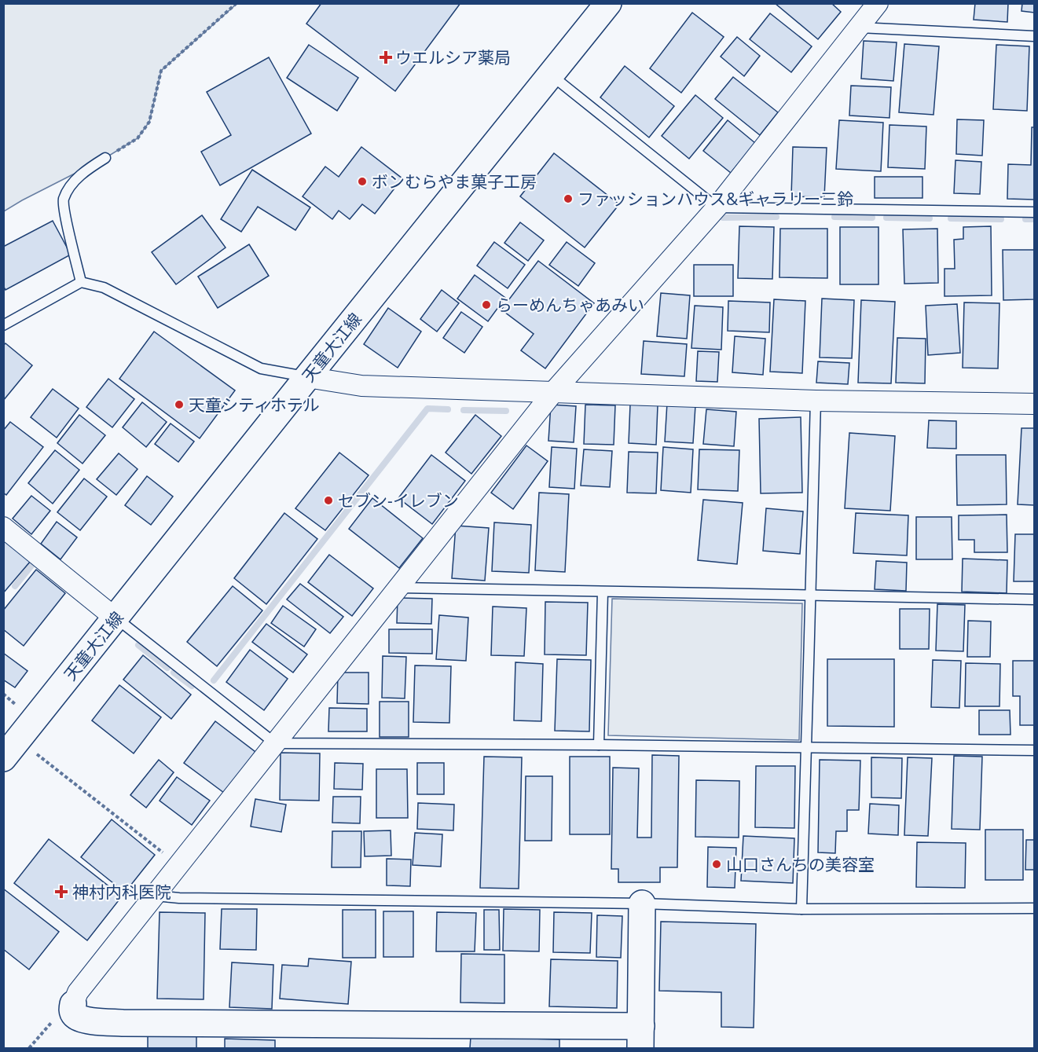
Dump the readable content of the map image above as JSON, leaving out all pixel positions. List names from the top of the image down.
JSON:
{
  "streets": {
    "main road": ["天童大江線"]
  },
  "places": {
    "health": ["ウエルシア薬局", "神村内科医院"],
    "other": [
      "ボンむらやま菓子工房",
      "ファッションハウス&ギャラリー三鈴",
      "らーめんちゃあみい",
      "天童シティホテル",
      "セブン-イレブン",
      "山口さんちの美容室"
    ]
  }
}
